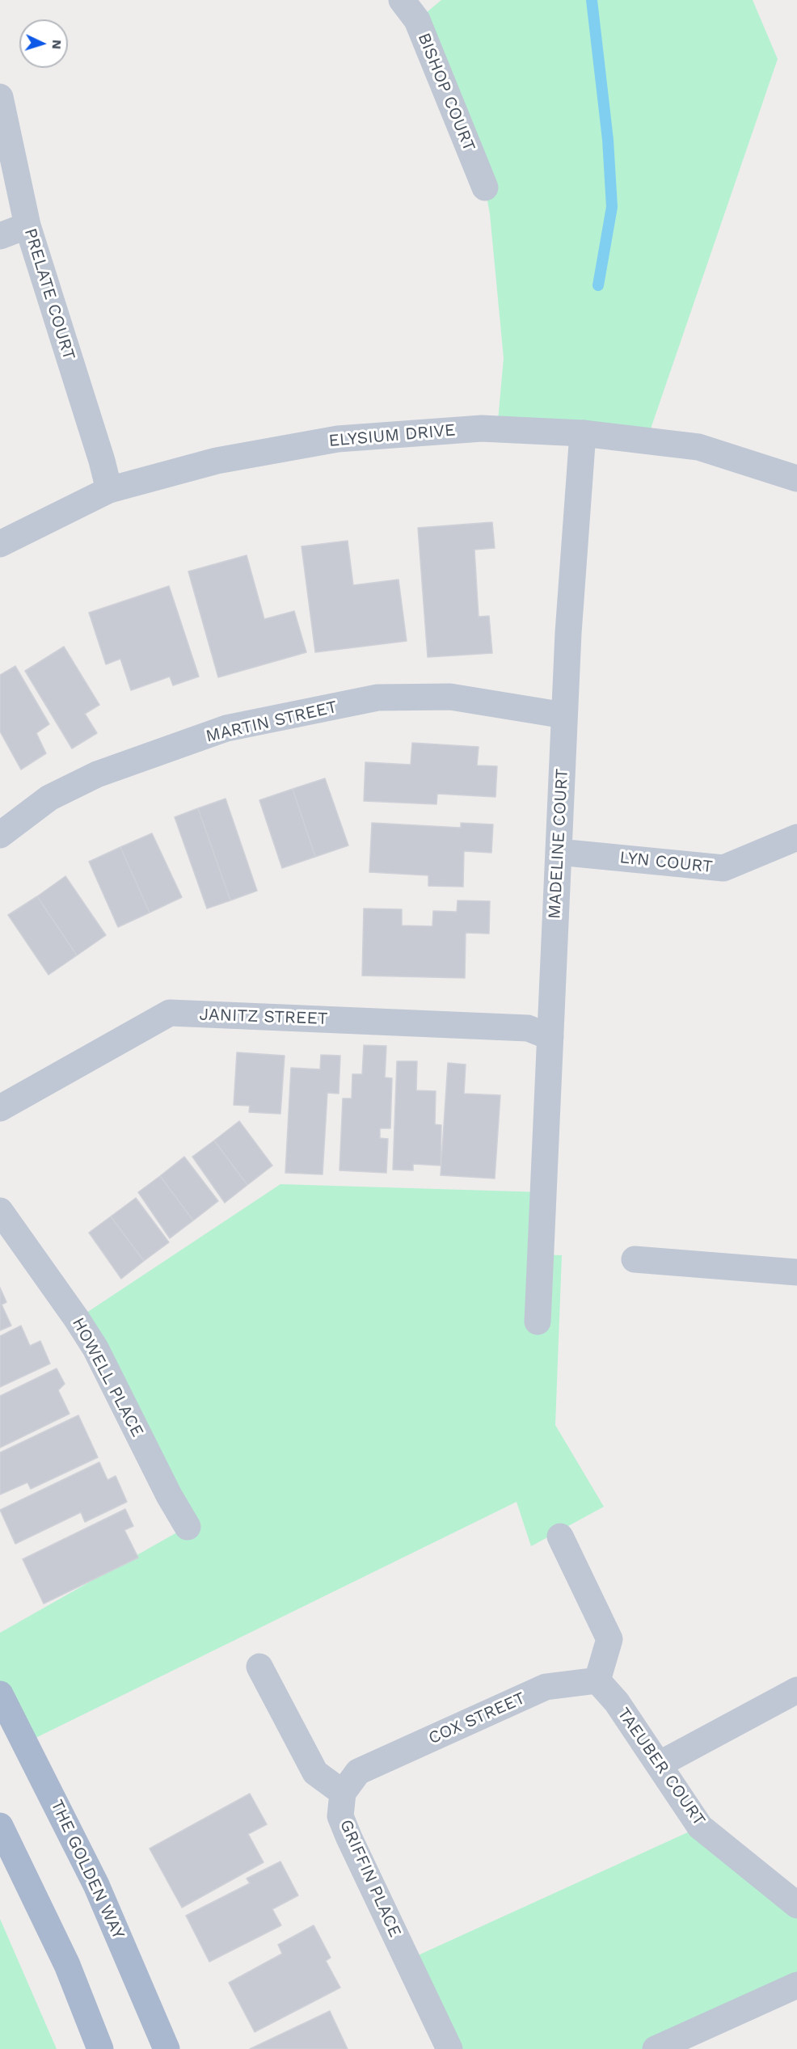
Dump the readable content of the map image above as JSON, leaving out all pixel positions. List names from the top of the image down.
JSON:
{
  "streets": {
    "main road": ["THE GOLDEN WAY"],
    "street": [
      "BISHOP COURT",
      "PRELATE COURT",
      "ELYSIUM DRIVE",
      "MARTIN STREET",
      "MADELINE COURT",
      "LYN COURT",
      "JANITZ STREET",
      "HOWELL PLACE",
      "COX STREET",
      "TAEUBER COURT",
      "GRIFFIN PLACE"
    ]
  },
  "crossings": [
    ["PRELATE COURT", "ELYSIUM DRIVE"],
    ["ELYSIUM DRIVE", "MADELINE COURT"],
    ["MARTIN STREET", "MADELINE COURT"],
    ["MADELINE COURT", "LYN COURT"],
    ["MADELINE COURT", "JANITZ STREET"],
    ["COX STREET", "TAEUBER COURT"],
    ["COX STREET", "GRIFFIN PLACE"]
  ],
  "north": "right"
}
